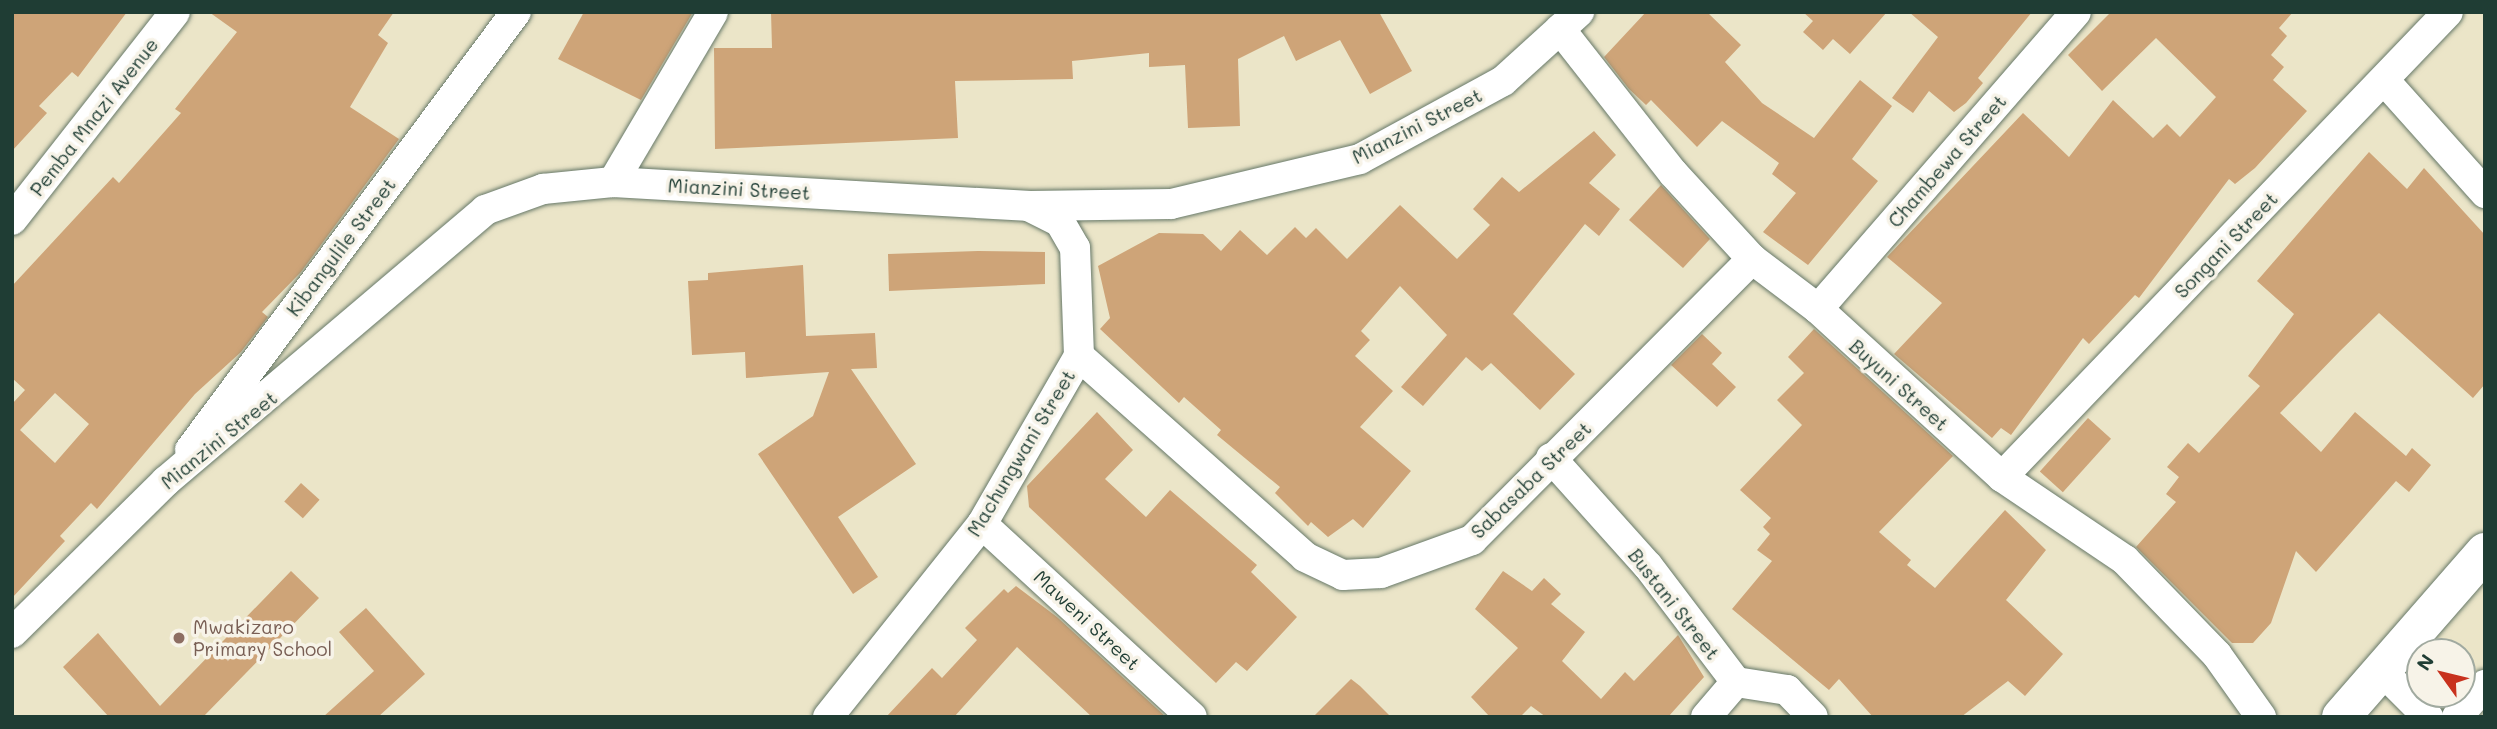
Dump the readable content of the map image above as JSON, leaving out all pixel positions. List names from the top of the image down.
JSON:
{
  "streets": {
    "street": [
      "Pemba Mnazi Avenue",
      "Mianzini Street",
      "Chambewa Street",
      "Songani Street",
      "Kibangulile Street",
      "Buyuni Street",
      "Machungwani Street",
      "Sabasaba Street",
      "Bustani Street",
      "Maweni Street"
    ]
  },
  "crossings": [
    ["Mianzini Street", "Kibangulile Street"],
    ["Mianzini Street", "Buyuni Street"],
    ["Mianzini Street", "Machungwani Street"],
    ["Chambewa Street", "Buyuni Street"],
    ["Songani Street", "Buyuni Street"],
    ["Buyuni Street", "Sabasaba Street"],
    ["Machungwani Street", "Sabasaba Street"],
    ["Machungwani Street", "Maweni Street"],
    ["Sabasaba Street", "Bustani Street"]
  ],
  "places": ["Mwakizaro Primary School"],
  "north": "top left"
}
